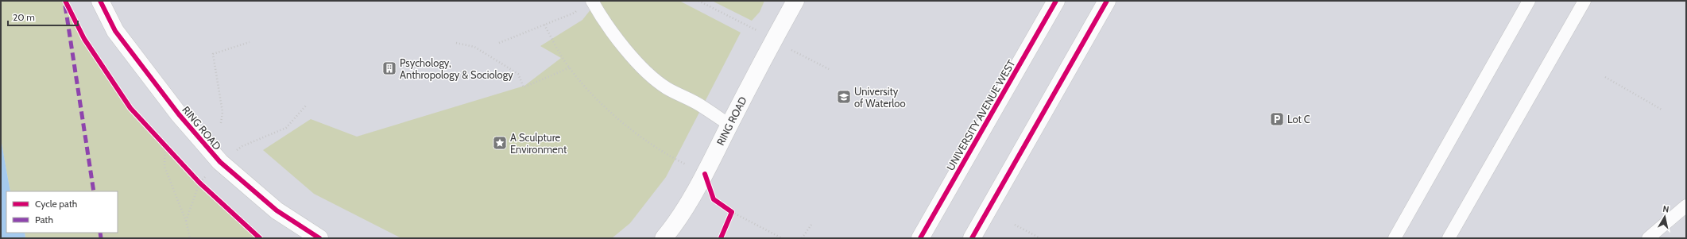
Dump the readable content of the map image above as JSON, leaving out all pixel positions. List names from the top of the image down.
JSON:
{
  "streets": {
    "street": ["UNIVERSITY AVENUE WEST", "RING ROAD"]
  },
  "places": {
    "building": ["Psychology, Anthropology & Sociology"],
    "school or university": ["University of Waterloo"],
    "parking": ["Lot C"],
    "place": ["A Sculpture Environment"]
  },
  "legend": ["Cycle path", "Path"],
  "scale_bar": "20 m",
  "north": "top"
}
